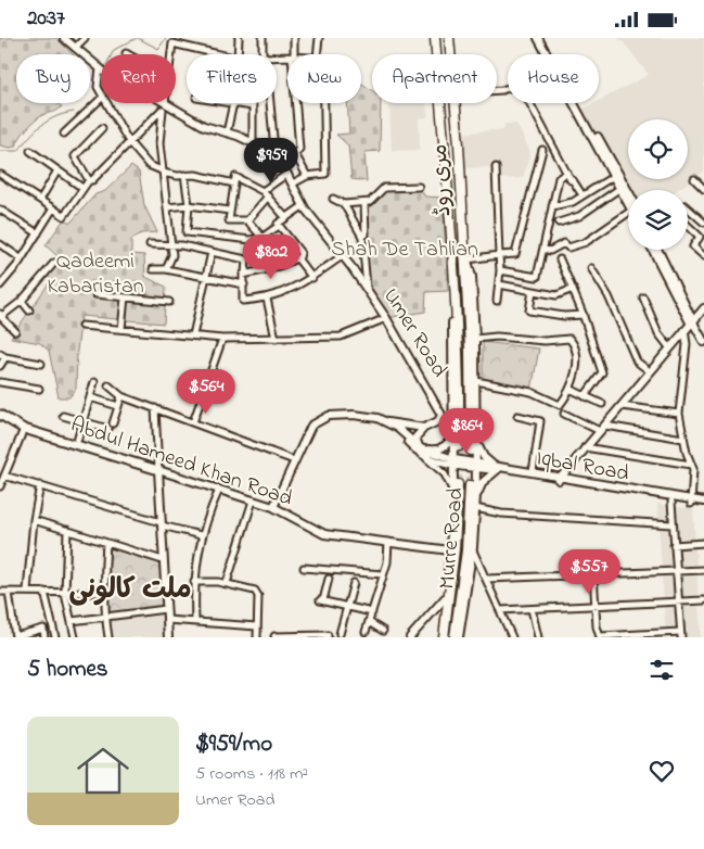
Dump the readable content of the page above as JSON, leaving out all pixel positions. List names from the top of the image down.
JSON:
{
  "streets": {
    "main road": ["مری روڈ", "Abdul Hameed Khan Road"],
    "street": ["Umer Road", "Iqbal Road", "Murre Road"]
  },
  "crossings": [
    ["مری روڈ", "Murre Road"],
    ["Abdul Hameed Khan Road", "Murre Road"],
    ["Iqbal Road", "Murre Road"]
  ],
  "districts": ["ملت کالونی"],
  "parks": ["Shah De Tahlian", "Qadeemi Kabaristan"],
  "page": {
    "status": "20:37",
    "chip": [
      "Buy",
      "Rent",
      "Filters",
      "New",
      "Apartment",
      "House"
    ],
    "price": [
      "$959",
      "$802",
      "$564",
      "$864",
      "$557"
    ],
    "heading": "5 homes",
    "list": [
      {
        "name": "$959/mo",
        "note": "5 rooms · 118 m² · Umer Road"
      }
    ]
  }
}
